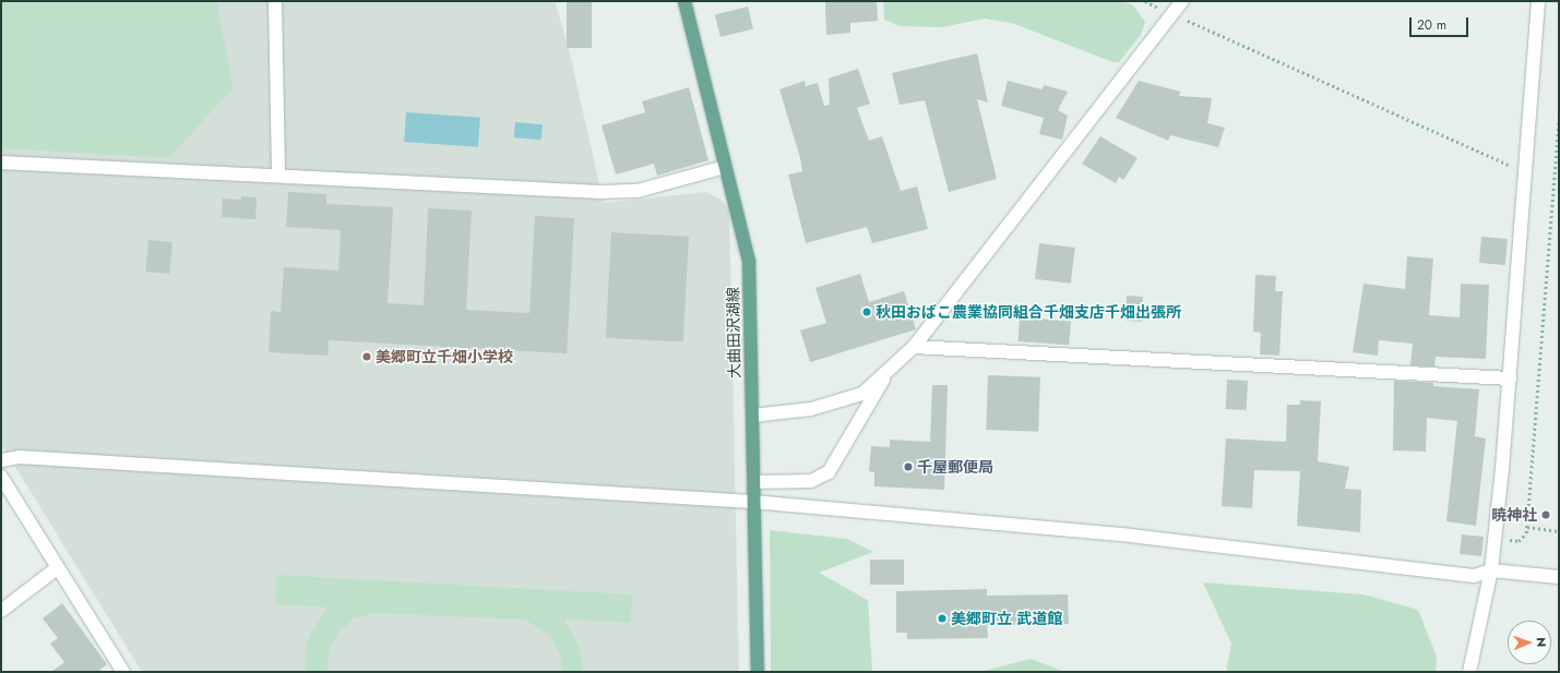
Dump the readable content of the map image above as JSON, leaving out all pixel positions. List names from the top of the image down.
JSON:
{
  "streets": {
    "main road": ["大曲田沢湖線"]
  },
  "places": [
    "秋田おばこ農業協同組合千畑支店千畑出張所",
    "美郷町立千畑小学校",
    "千屋郵便局",
    "暁神社",
    "美郷町立 武道館"
  ],
  "scale_bar": "20 m",
  "north": "right"
}
